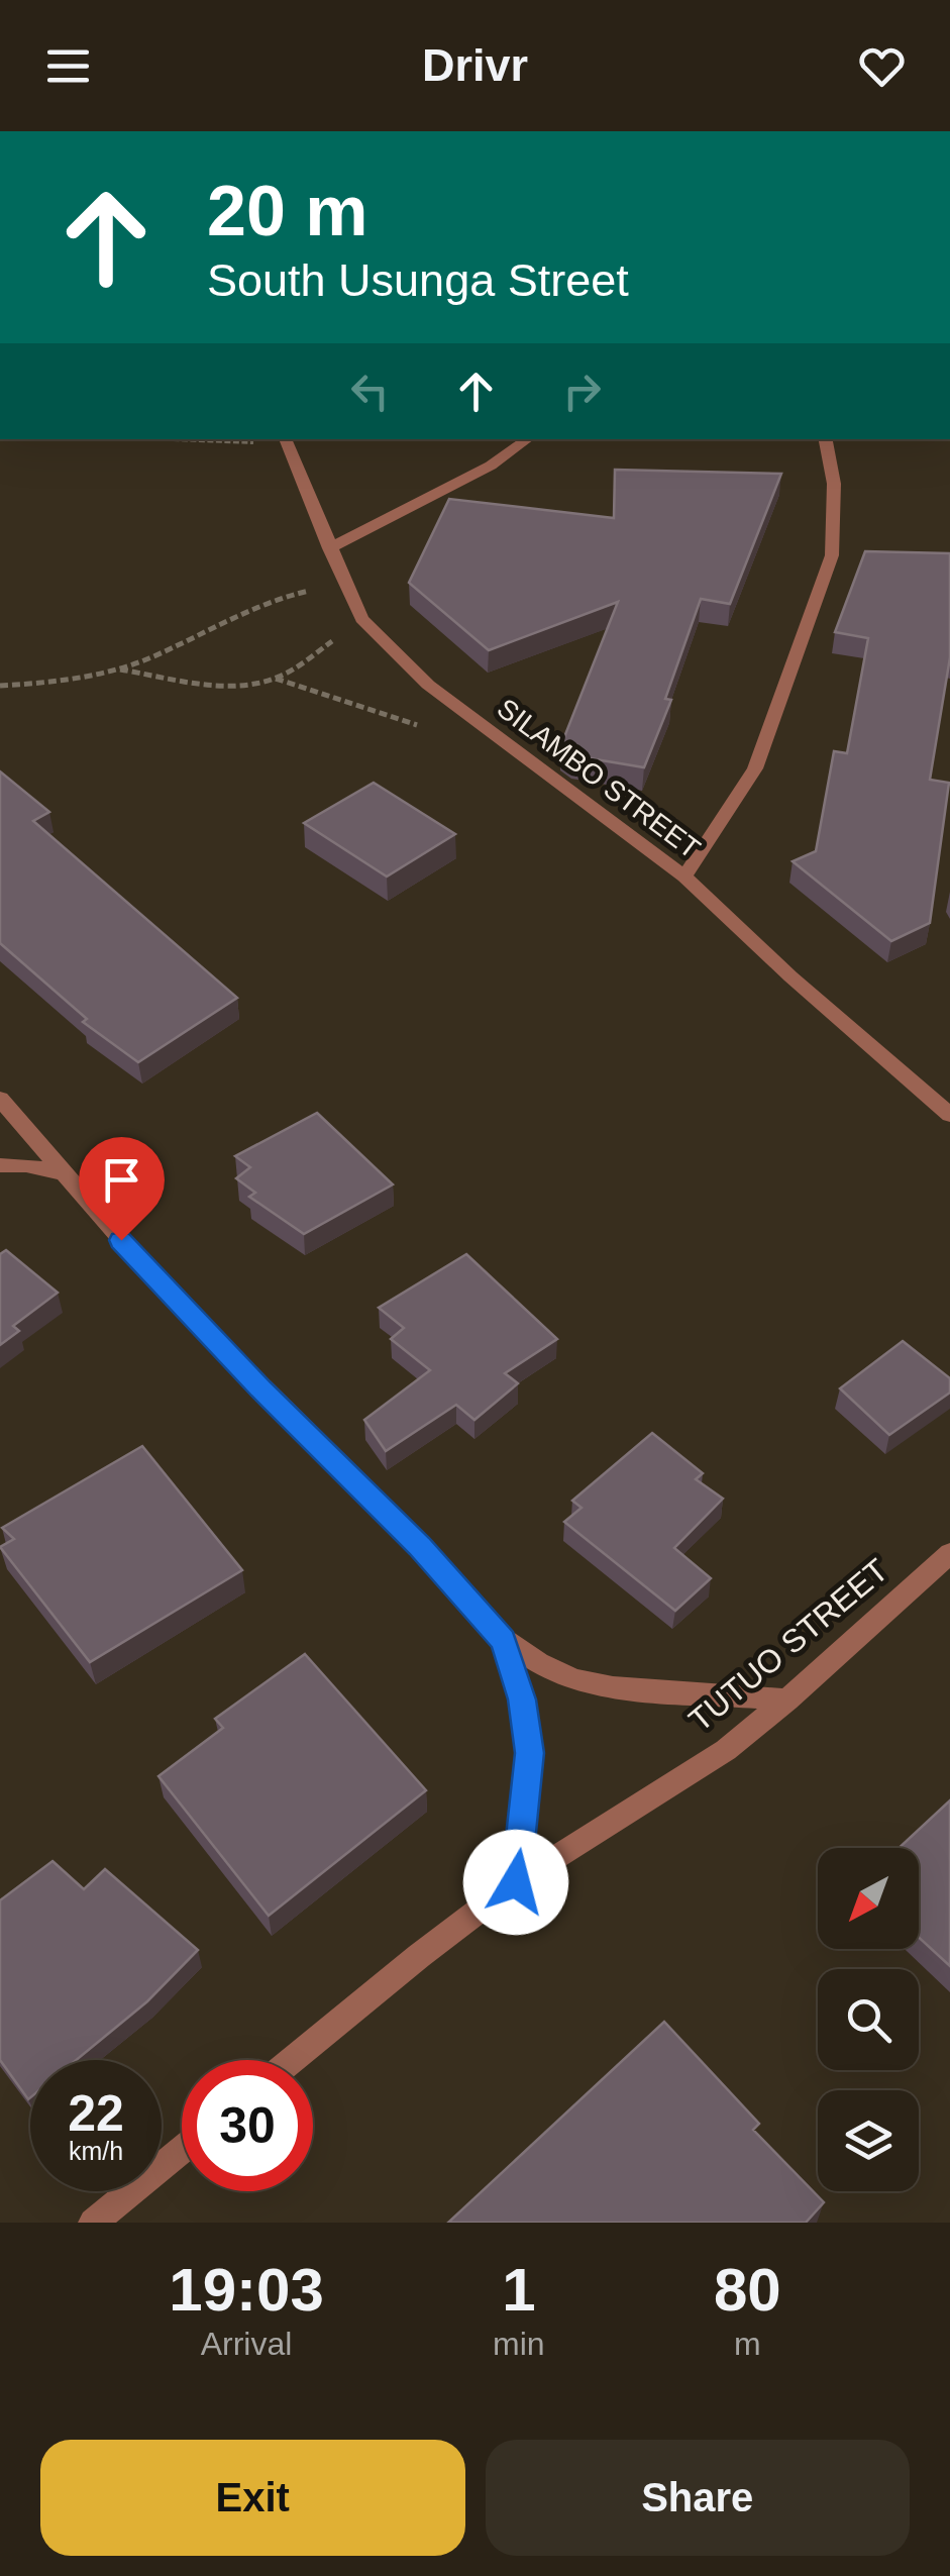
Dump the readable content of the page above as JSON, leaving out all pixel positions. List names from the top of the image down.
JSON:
{
  "streets": {
    "street": ["SILAMBO STREET", "TUTUO STREET"]
  },
  "north": "bottom left",
  "page": {
    "header": "Drivr",
    "turn": ["20 m", "South Usunga Street"],
    "speed": "22 km/h",
    "limit": "30",
    "eta": [
      "19:03",
      "Arrival",
      "1",
      "min",
      "80",
      "m"
    ],
    "buttons": ["Exit", "Share"]
  }
}
